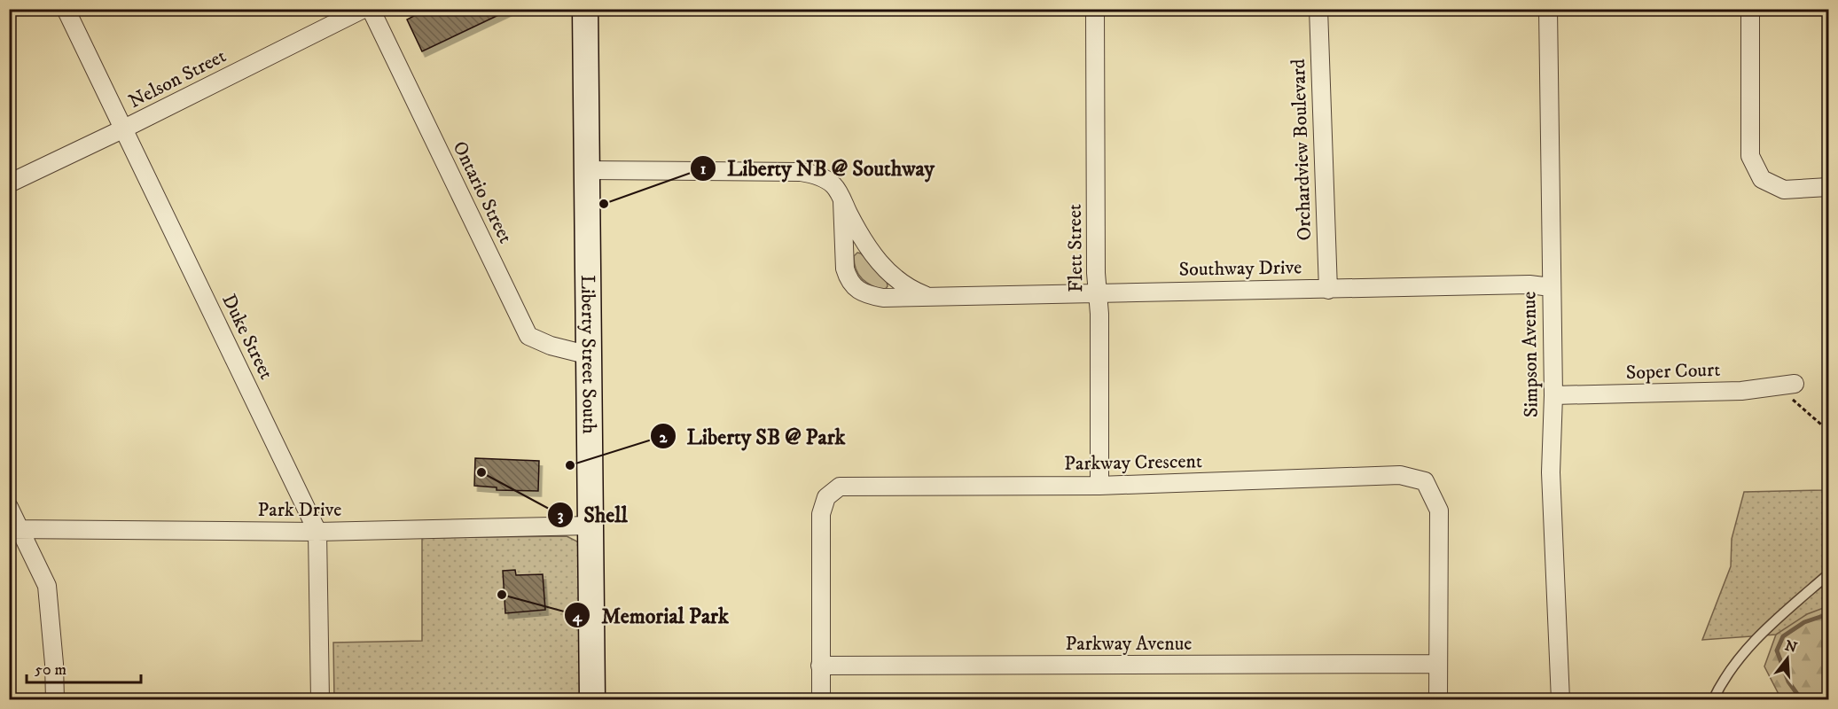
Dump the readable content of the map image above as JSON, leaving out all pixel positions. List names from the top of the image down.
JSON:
{
  "streets": {
    "main road": ["Liberty Street South"],
    "street": [
      "Nelson Street",
      "Orchardview Boulevard",
      "Ontario Street",
      "Flett Street",
      "Southway Drive",
      "Duke Street",
      "Simpson Avenue",
      "Soper Court",
      "Parkway Crescent",
      "Park Drive",
      "Parkway Avenue"
    ]
  },
  "crossings": [
    ["Nelson Street", "Duke Street"],
    ["Orchardview Boulevard", "Southway Drive"],
    ["Ontario Street", "Liberty Street South"],
    ["Flett Street", "Southway Drive"],
    ["Flett Street", "Parkway Crescent"],
    ["Southway Drive", "Liberty Street South"],
    ["Southway Drive", "Simpson Avenue"],
    ["Duke Street", "Park Drive"],
    ["Liberty Street South", "Park Drive"],
    ["Simpson Avenue", "Soper Court"],
    ["Parkway Crescent", "Parkway Avenue"]
  ],
  "places": [
    "Liberty NB @ Southway",
    "Liberty SB @ Park",
    "Shell",
    "Memorial Park"
  ],
  "scale_bar": "50 m",
  "north": "top"
}
